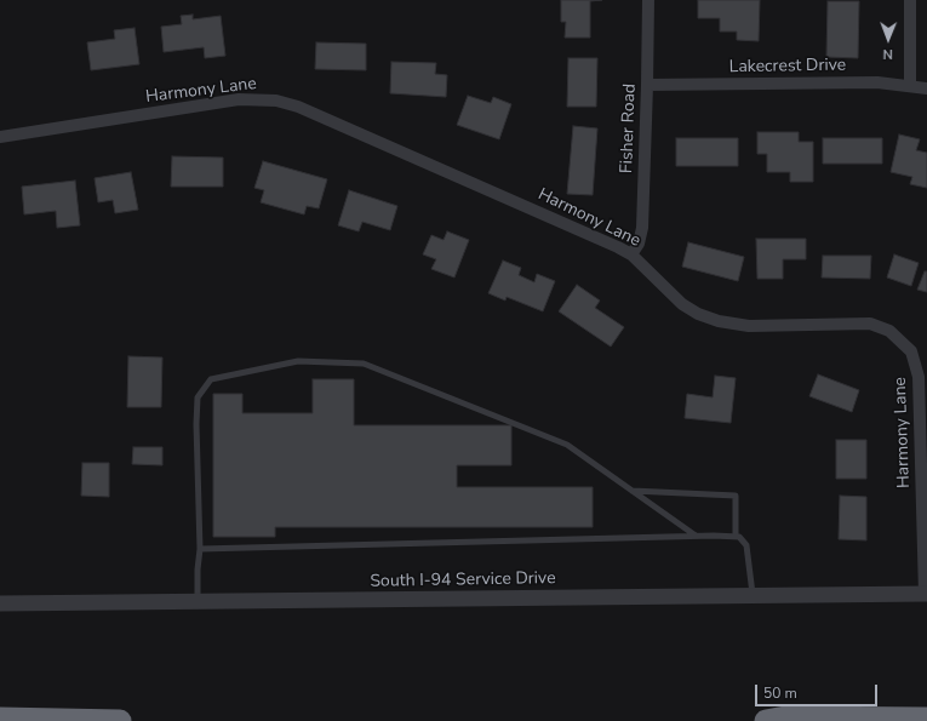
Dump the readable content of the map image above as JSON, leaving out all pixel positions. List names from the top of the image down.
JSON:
{
  "streets": {
    "street": [
      "Lakecrest Drive",
      "Harmony Lane",
      "Fisher Road",
      "South I-94 Service Drive"
    ]
  },
  "crossings": [
    ["Lakecrest Drive", "Fisher Road"],
    ["Harmony Lane", "Fisher Road"],
    ["Harmony Lane", "South I-94 Service Drive"]
  ],
  "scale_bar": "50 m",
  "north": "bottom"
}
